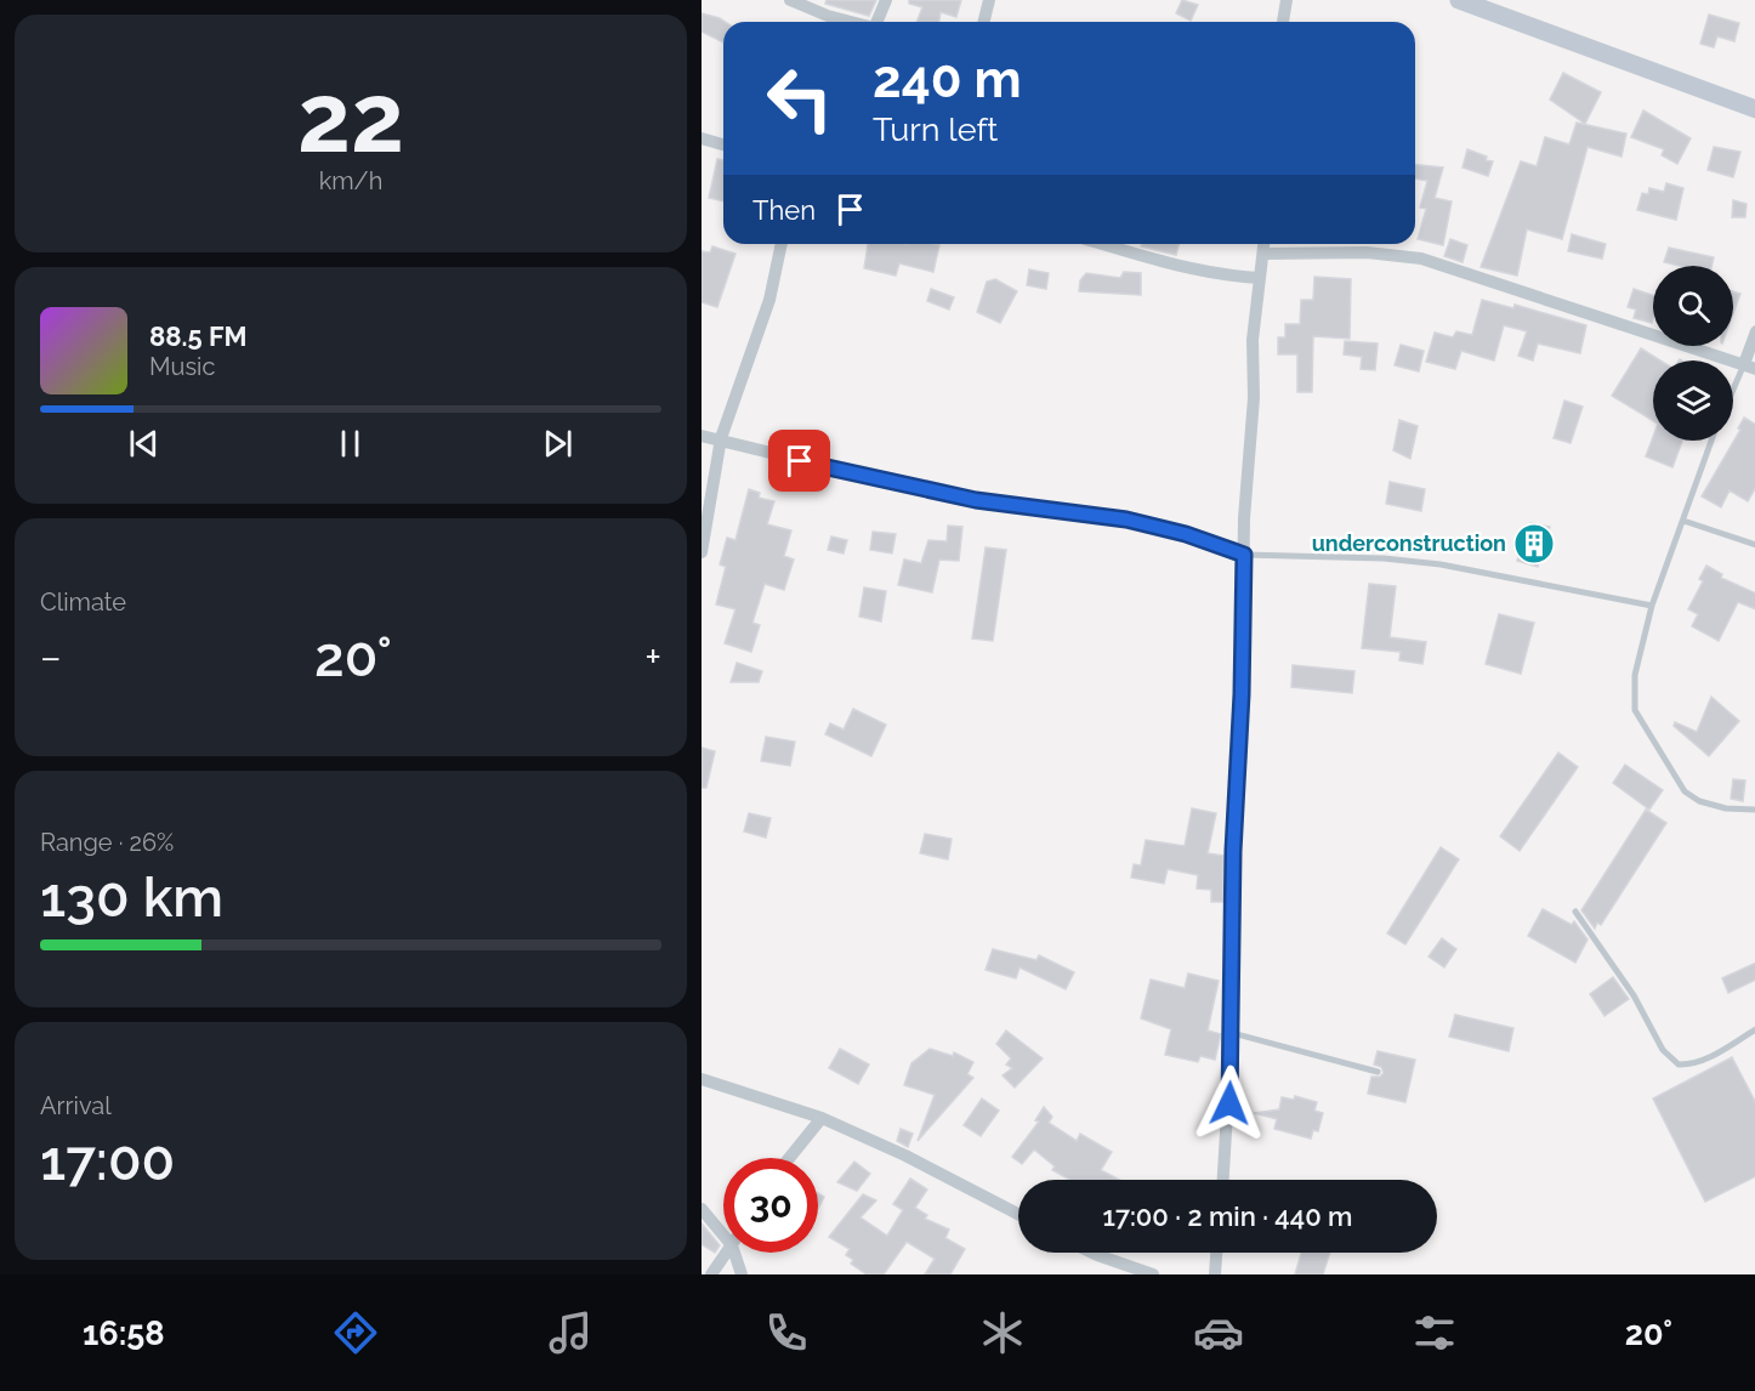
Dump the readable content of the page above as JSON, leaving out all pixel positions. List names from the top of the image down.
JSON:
{
  "places": {
    "building": ["underconstruction"]
  },
  "page": {
    "tile": [
      ["22", "km/h"],
      "Climate",
      ["Range · 26%", "130 km"],
      ["Arrival", "17:00"]
    ],
    "turn": ["240 m", "Turn left"],
    "then": "Then",
    "song": ["88.5 FM", "Music"],
    "heat": ["−", "20°", "+"],
    "limit": "30",
    "trip": "17:00 · 2 min · 440 m",
    "tabs": ["16:58", "20°"]
  }
}
